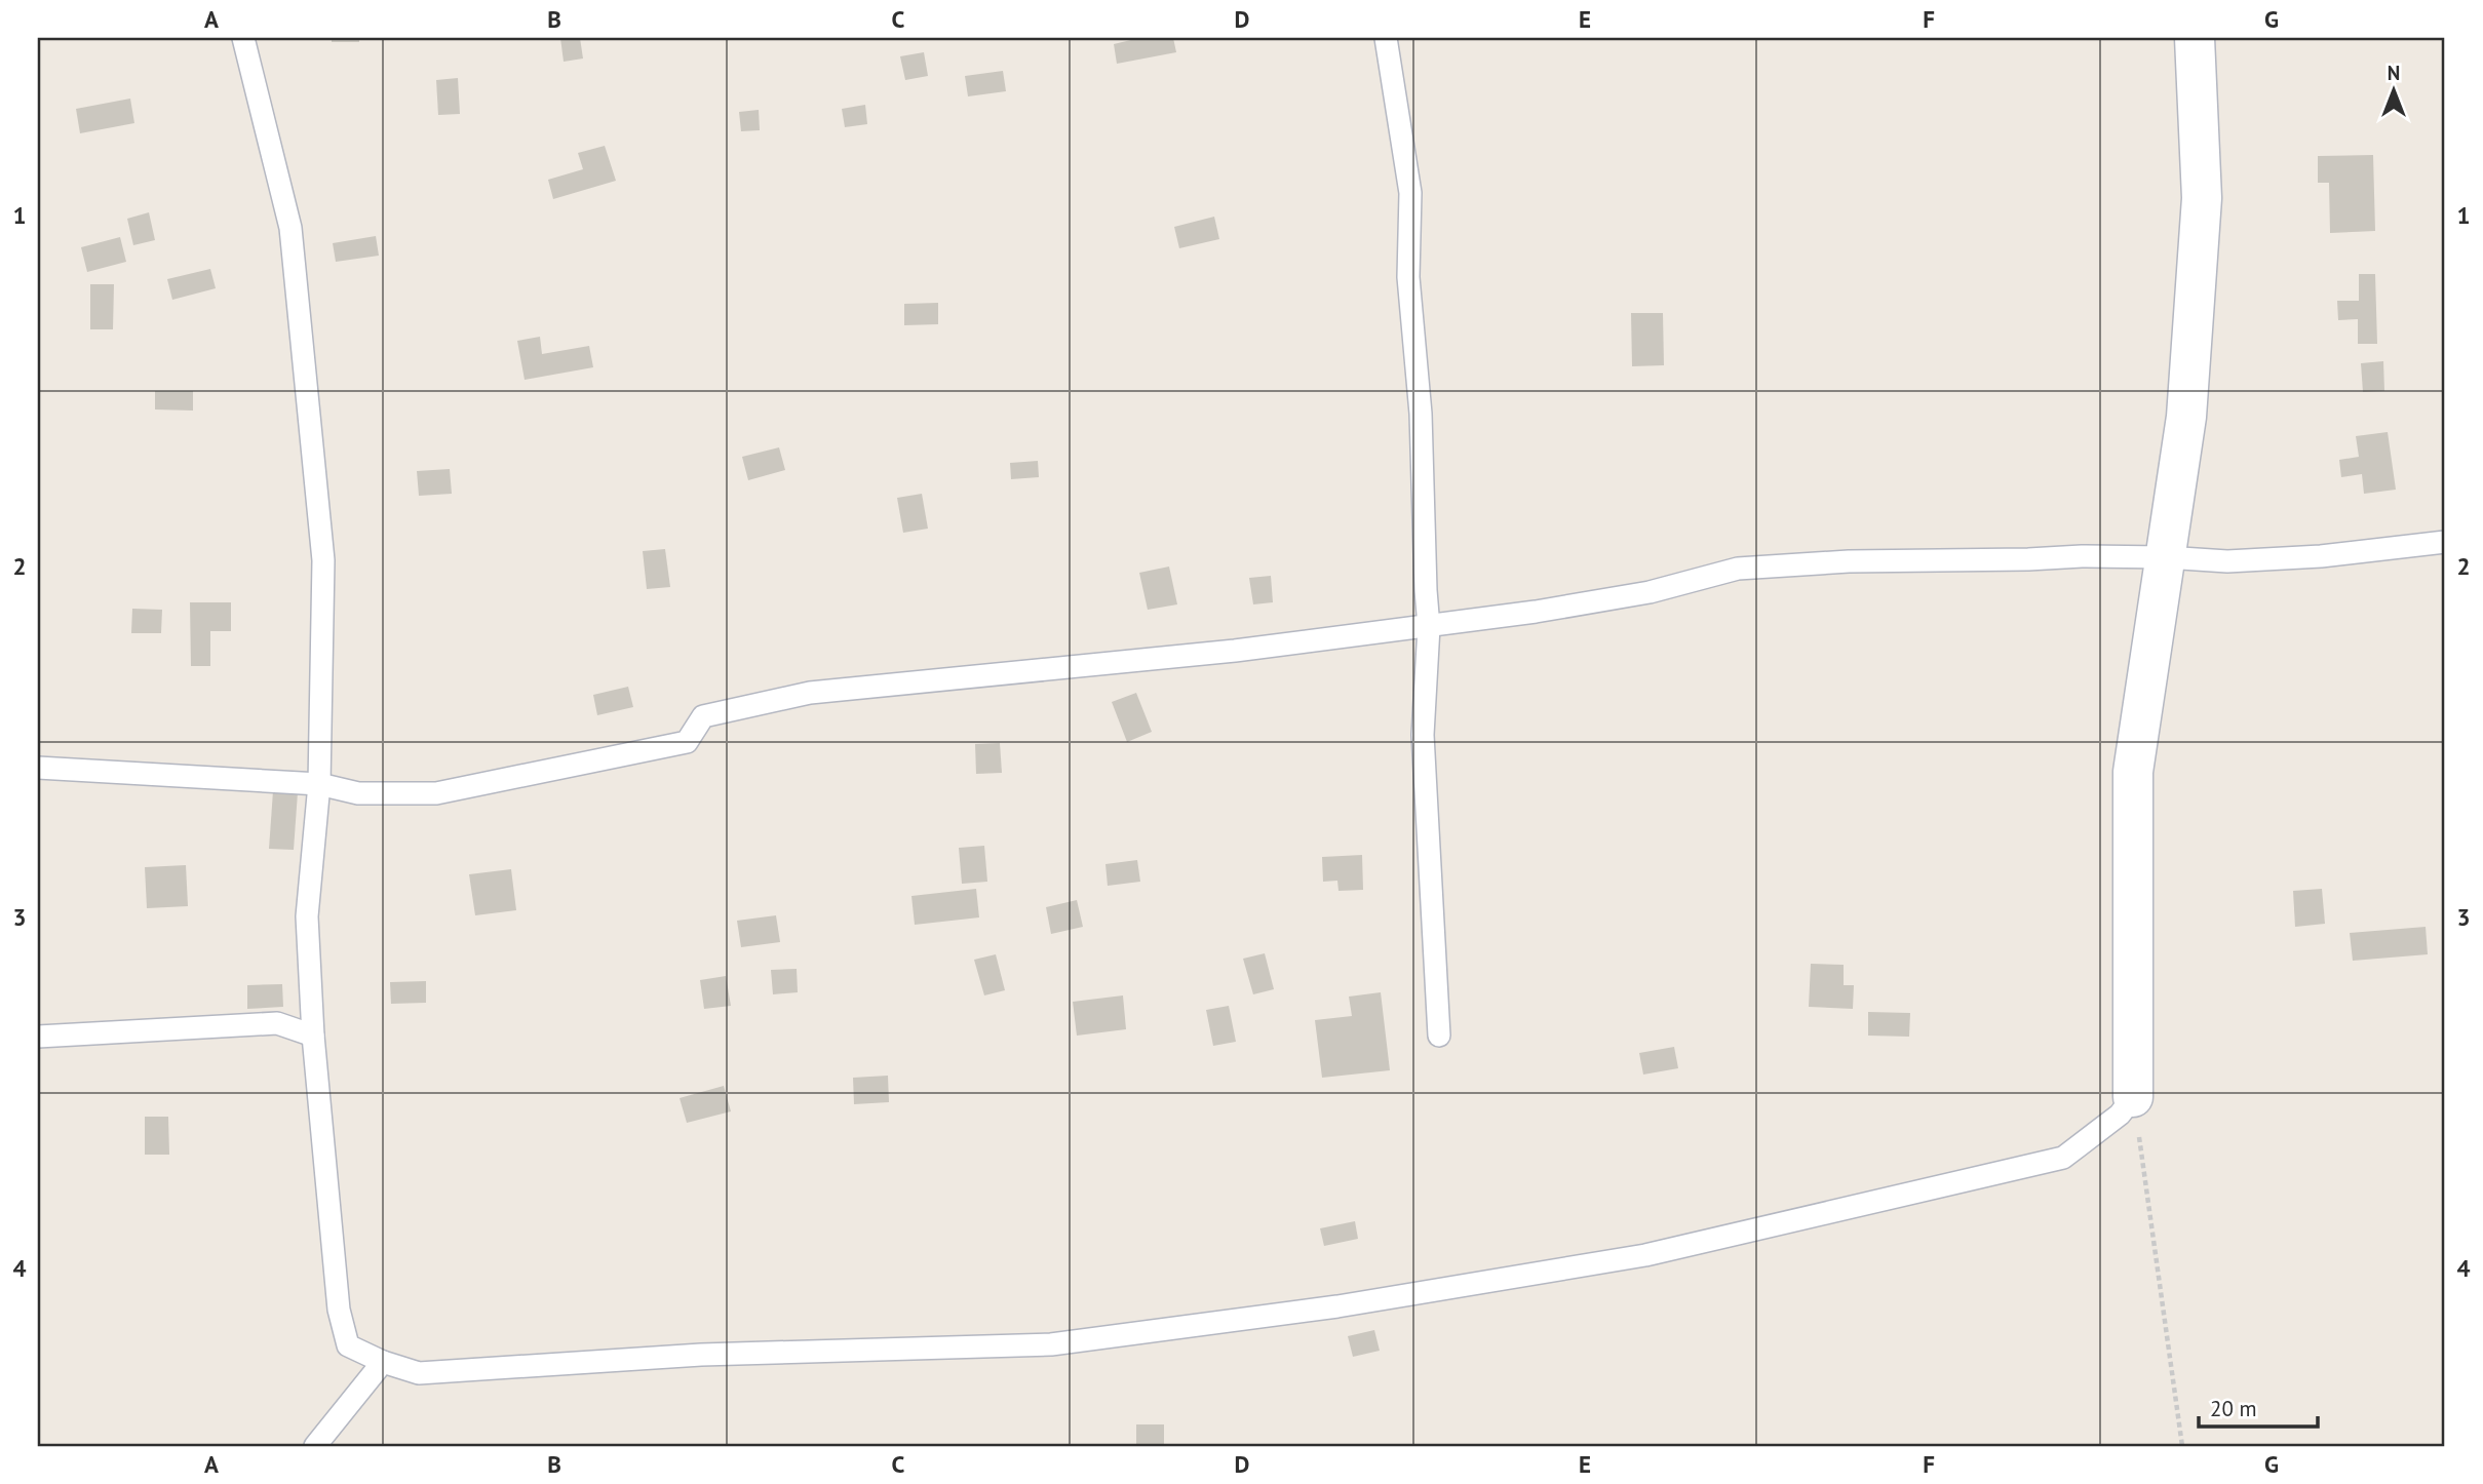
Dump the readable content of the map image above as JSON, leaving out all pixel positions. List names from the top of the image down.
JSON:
{
  "scale_bar": "20 m",
  "north": "top",
  "grid": {
    "columns": [
      "A",
      "B",
      "C",
      "D",
      "E",
      "F",
      "G"
    ],
    "rows": [
      "1",
      "2",
      "3",
      "4"
    ]
  }
}
